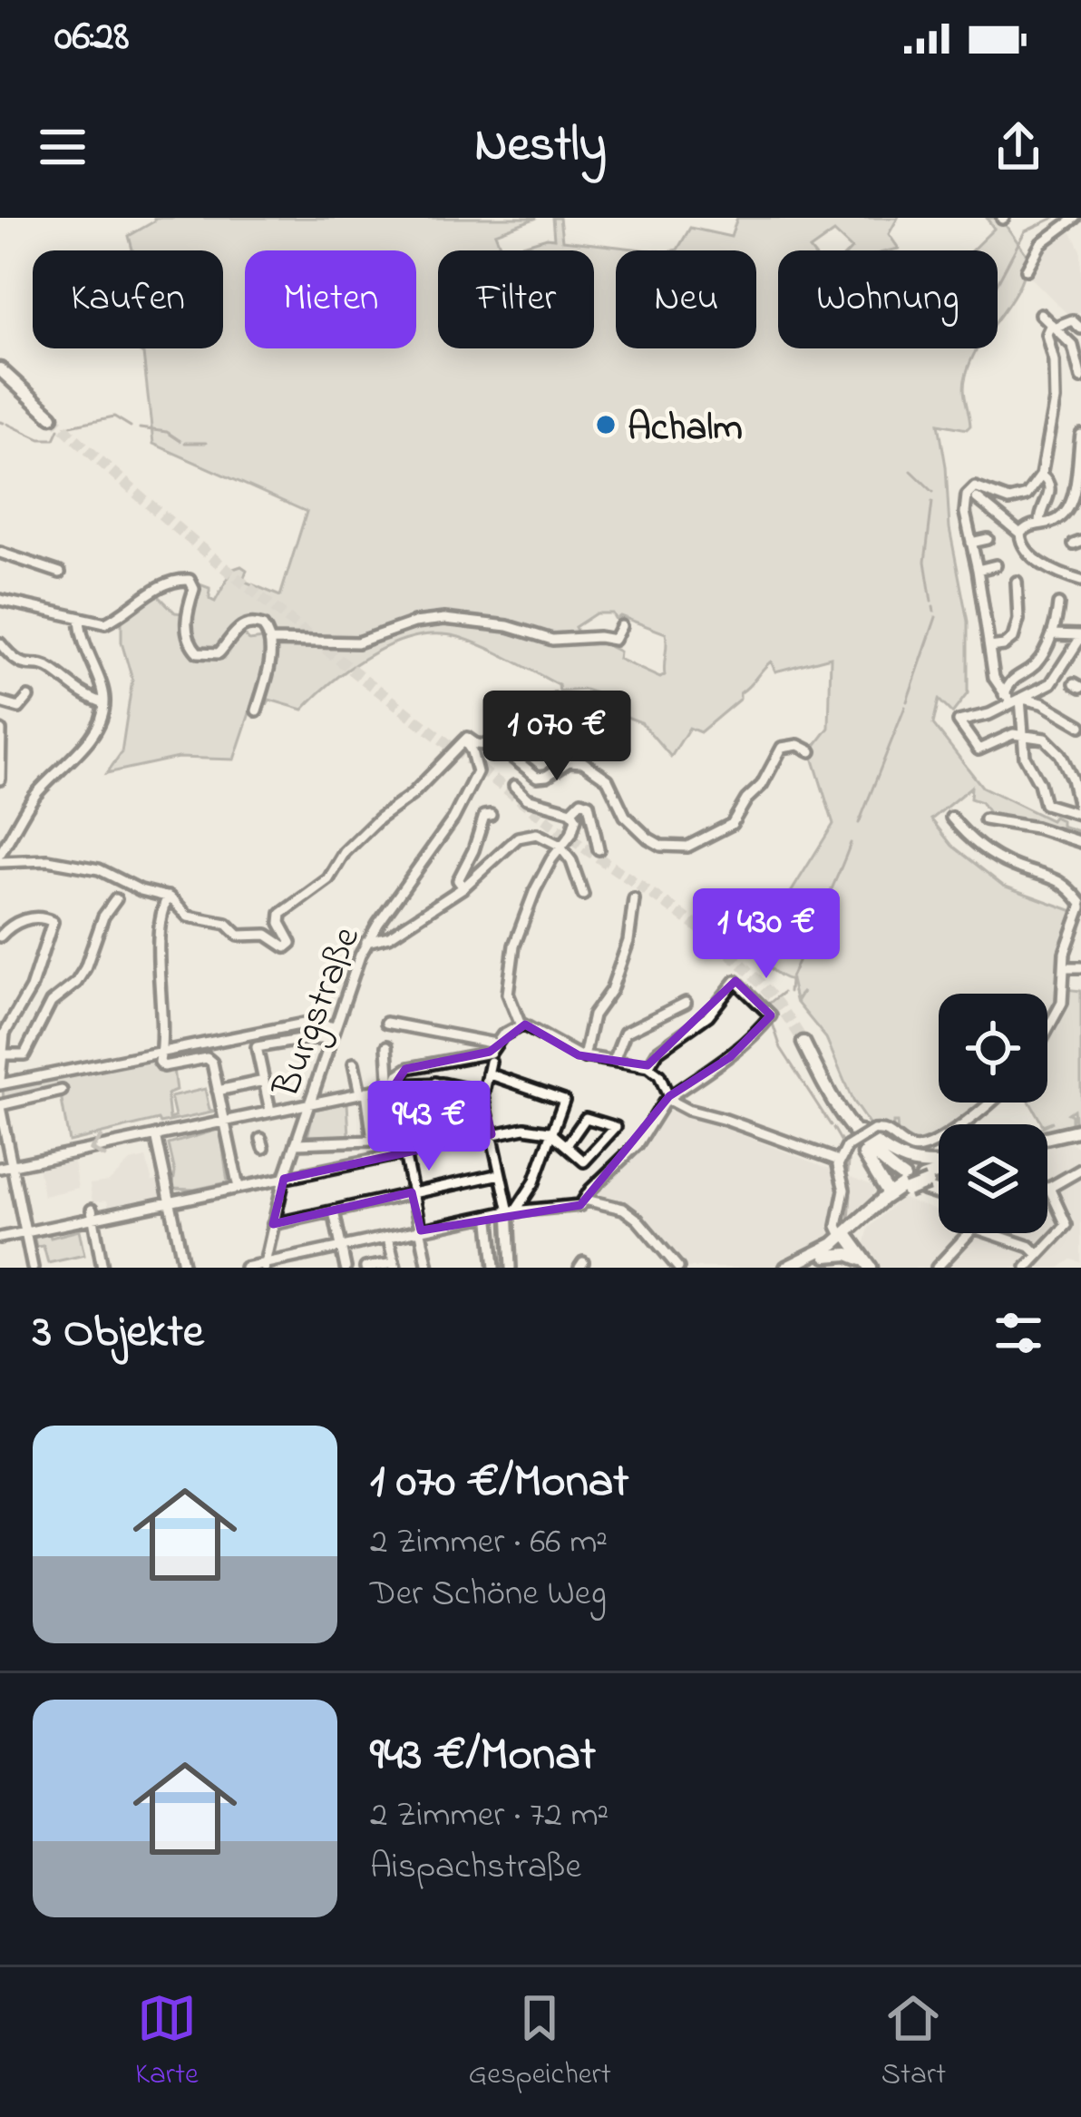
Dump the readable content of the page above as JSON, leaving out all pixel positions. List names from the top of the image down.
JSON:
{
  "streets": {
    "street": ["Burgstraße"]
  },
  "places": ["Achalm"],
  "page": {
    "status": "06:28",
    "header": "Nestly",
    "chip": [
      "Kaufen",
      "Mieten",
      "Filter",
      "Neu",
      "Wohnung"
    ],
    "price": ["1 070 €", "1 430 €", "943 €"],
    "heading": "3 Objekte",
    "list": [
      {
        "name": "1 070 €/Monat",
        "note": "2 Zimmer · 66 m² · Der Schöne Weg"
      },
      {
        "name": "943 €/Monat",
        "note": "2 Zimmer · 72 m² · Aispachstraße"
      }
    ],
    "tabs": ["Karte", "Gespeichert", "Start"]
  }
}
